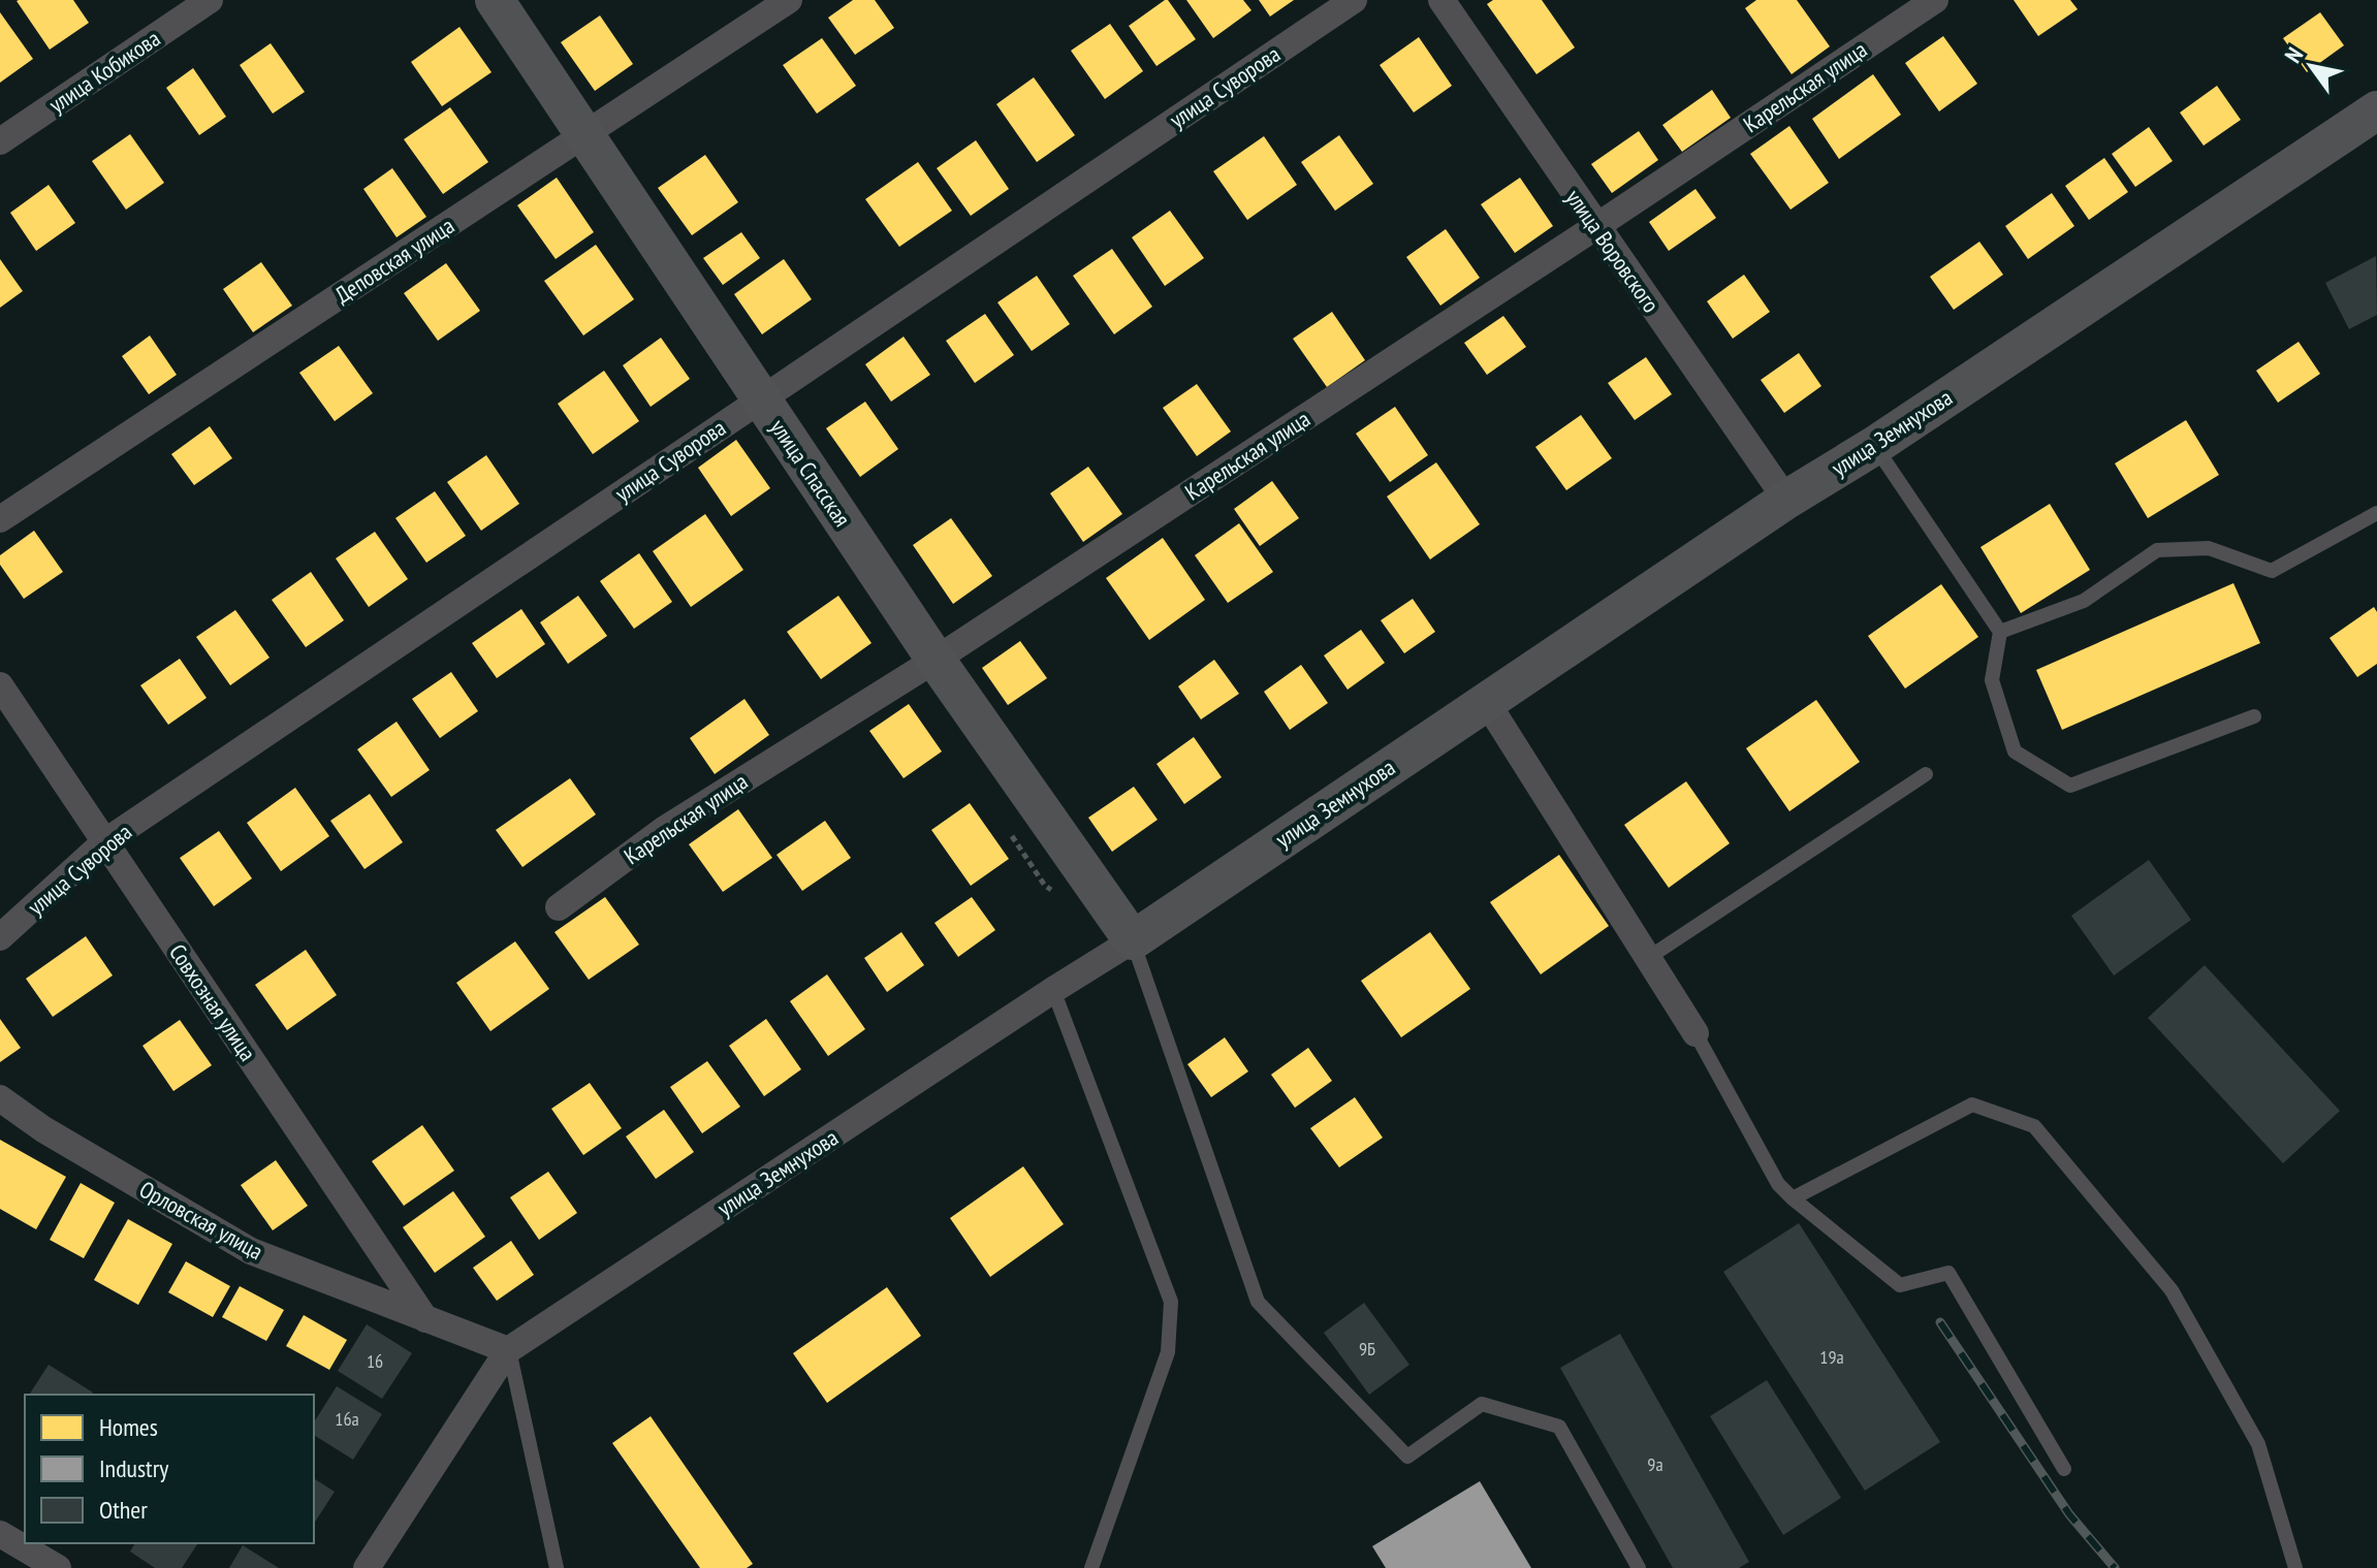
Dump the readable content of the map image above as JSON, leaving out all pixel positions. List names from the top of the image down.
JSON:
{
  "streets": {
    "street": [
      "улица Кобикова",
      "улица Суворова",
      "Карельская улица",
      "улица Воровского",
      "Деповская улица",
      "улица Земнухова",
      "улица Спасская",
      "Совхозная улица",
      "Орловская улица"
    ]
  },
  "crossings": [
    ["улица Суворова", "улица Спасская"],
    ["улица Суворова", "Совхозная улица"],
    ["Карельская улица", "улица Воровского"],
    ["Карельская улица", "улица Спасская"],
    ["улица Воровского", "улица Земнухова"],
    ["Деповская улица", "улица Спасская"],
    ["улица Земнухова", "улица Спасская"],
    ["улица Земнухова", "Орловская улица"],
    ["Совхозная улица", "Орловская улица"]
  ],
  "house_numbers": [
    "9Б",
    "19а",
    "16",
    "16а",
    "9а"
  ],
  "legend": ["Homes", "Industry", "Other"],
  "north": "top left"
}
